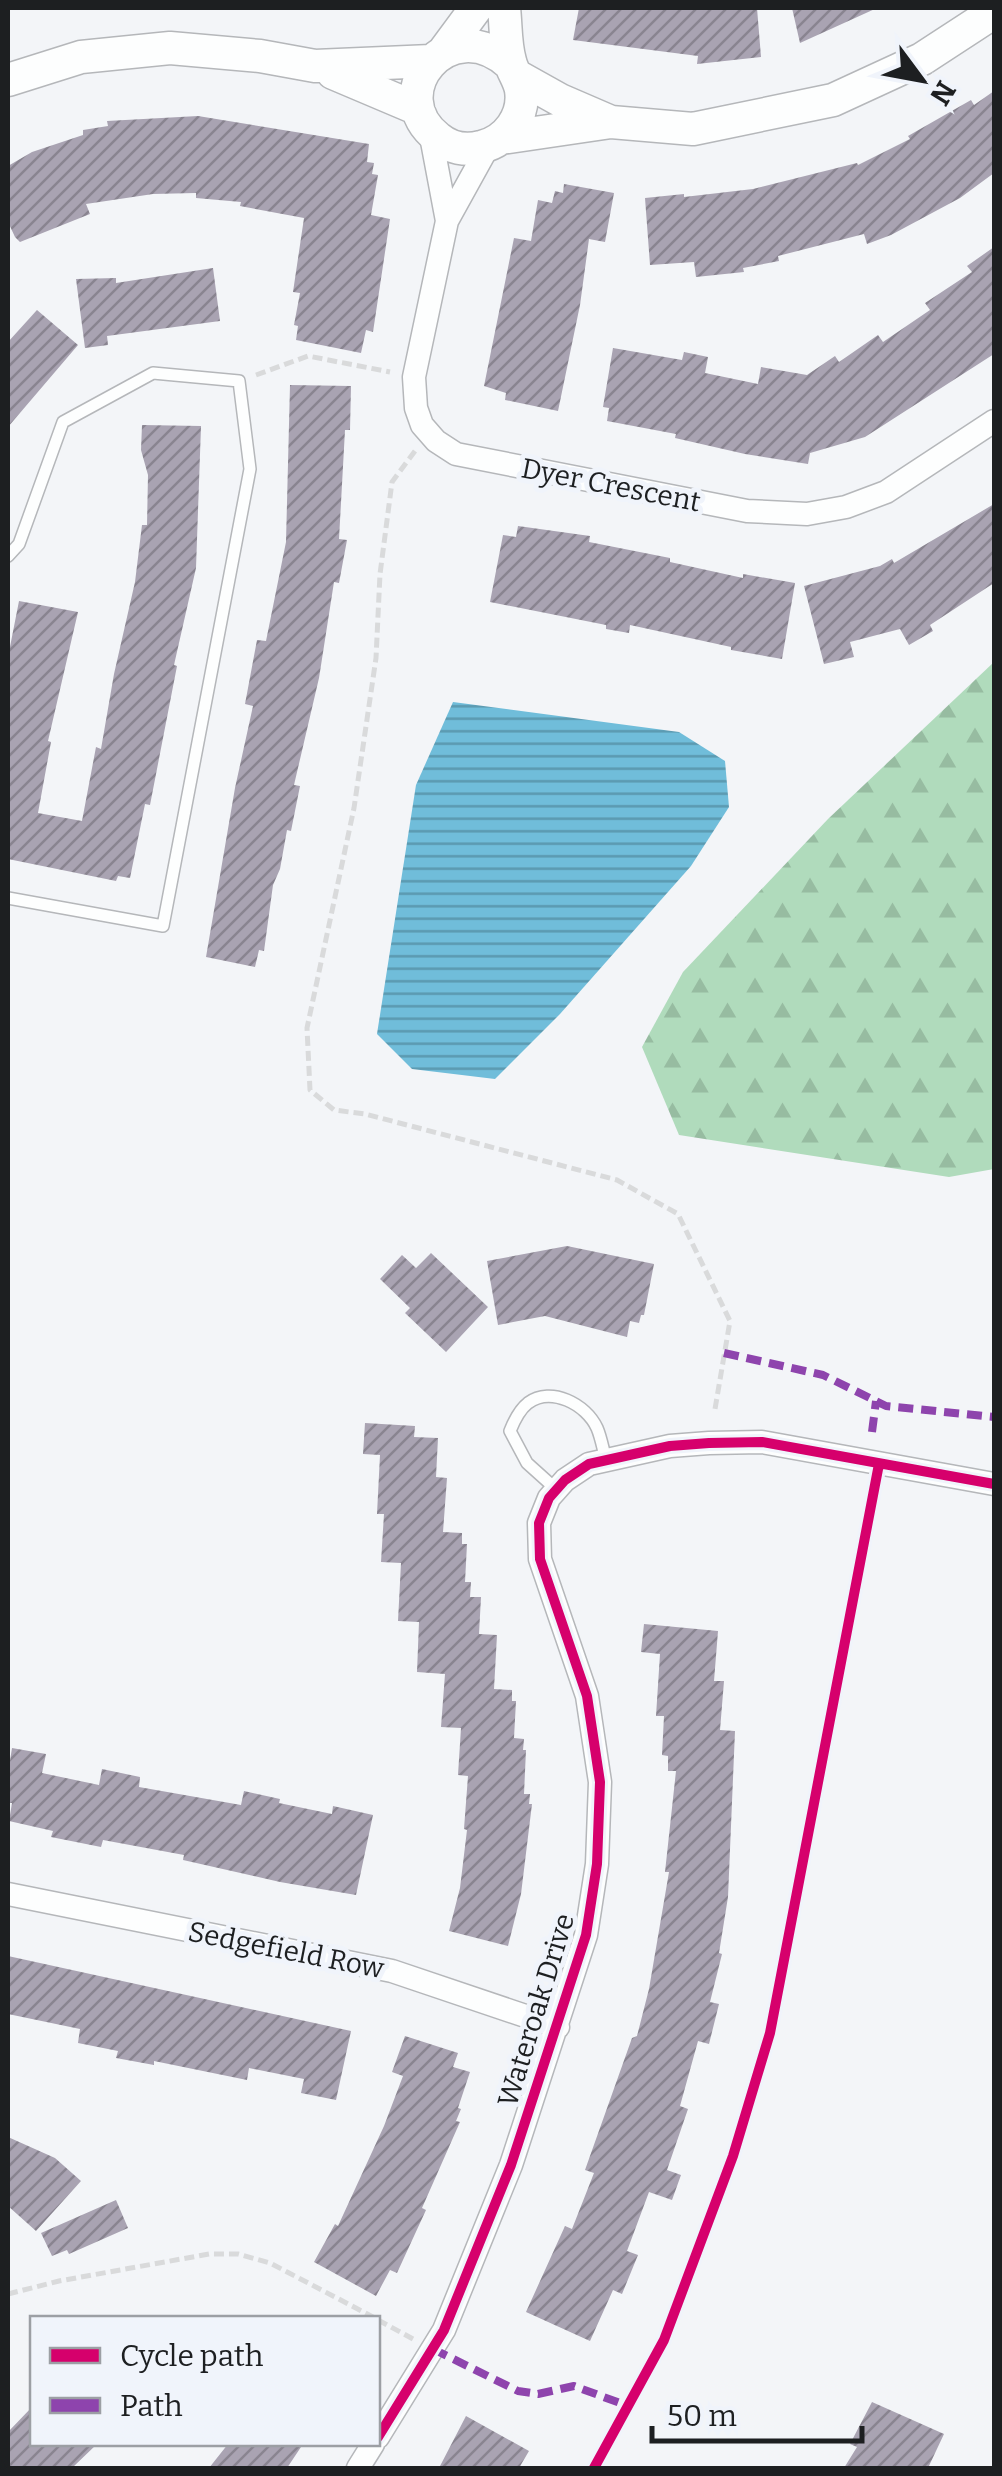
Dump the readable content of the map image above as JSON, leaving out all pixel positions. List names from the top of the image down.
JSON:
{
  "streets": {
    "street": ["Dyer Crescent", "Sedgefield Row", "Wateroak Drive"]
  },
  "crossings": [
    ["Sedgefield Row", "Wateroak Drive"]
  ],
  "legend": ["Cycle path", "Path"],
  "scale_bar": "50 m",
  "north": "bottom right"
}
